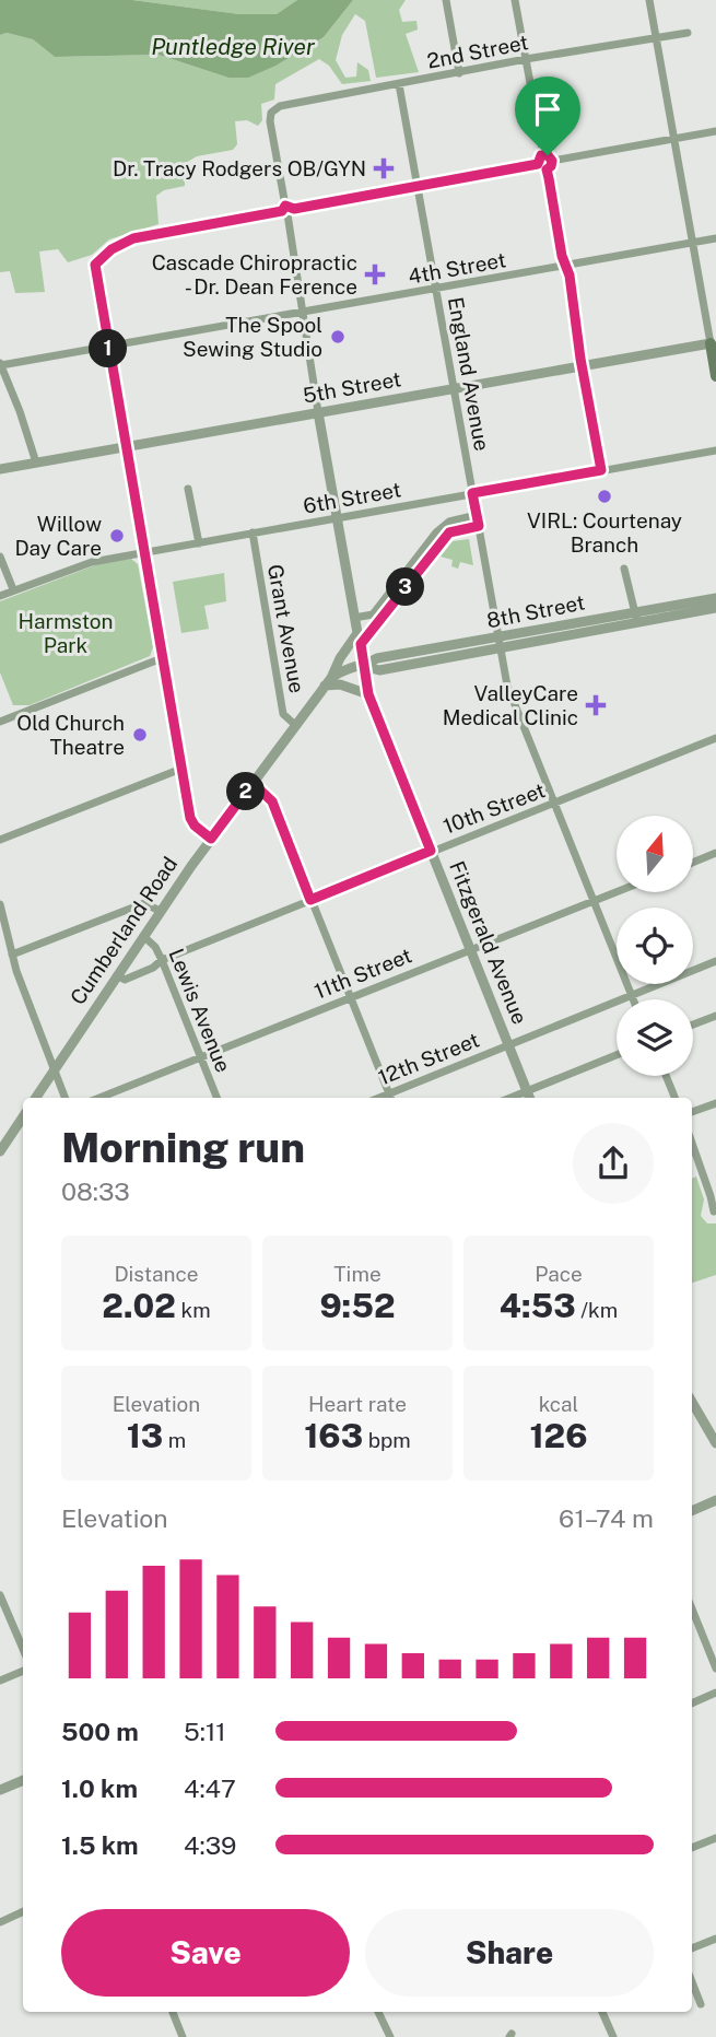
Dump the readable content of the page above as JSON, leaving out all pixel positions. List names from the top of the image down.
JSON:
{
  "streets": {
    "street": [
      "2nd Street",
      "4th Street",
      "England Avenue",
      "5th Street",
      "6th Street",
      "8th Street",
      "Grant Avenue",
      "10th Street",
      "Cumberland Road",
      "Fitzgerald Avenue",
      "11th Street",
      "Lewis Avenue",
      "12th Street"
    ]
  },
  "crossings": [
    ["2nd Street", "England Avenue"],
    ["2nd Street", "Fitzgerald Avenue"],
    ["4th Street", "England Avenue"],
    ["4th Street", "Fitzgerald Avenue"],
    ["England Avenue", "5th Street"],
    ["England Avenue", "6th Street"],
    ["England Avenue", "8th Street"],
    ["England Avenue", "10th Street"],
    ["England Avenue", "Cumberland Road"],
    ["England Avenue", "11th Street"],
    ["England Avenue", "12th Street"],
    ["5th Street", "Fitzgerald Avenue"],
    ["6th Street", "Grant Avenue"],
    ["6th Street", "Fitzgerald Avenue"],
    ["8th Street", "Cumberland Road"],
    ["8th Street", "Fitzgerald Avenue"],
    ["Grant Avenue", "Cumberland Road"],
    ["10th Street", "Cumberland Road"],
    ["10th Street", "Fitzgerald Avenue"],
    ["10th Street", "Lewis Avenue"],
    ["Cumberland Road", "Fitzgerald Avenue"],
    ["Cumberland Road", "Lewis Avenue"],
    ["Fitzgerald Avenue", "11th Street"],
    ["Fitzgerald Avenue", "12th Street"],
    ["11th Street", "Lewis Avenue"]
  ],
  "water": ["Puntledge River"],
  "parks": ["Harmston Park"],
  "places": {
    "health": ["Dr. Tracy Rodgers OB/GYN", "Cascade Chiropractic - Dr. Dean Ference", "ValleyCare Medical Clinic"],
    "other": [
      "The Spool Sewing Studio",
      "VIRL: Courtenay Branch",
      "Willow Day Care",
      "Old Church Theatre"
    ]
  },
  "north": "top",
  "page": {
    "pins": ["1", "3", "2"],
    "heading": ["Morning run", "08:33"],
    "stats": [
      ["Distance", "2.02 km"],
      ["Time", "9:52"],
      ["Pace", "4:53 /km"],
      ["Elevation", "13 m"],
      ["Heart rate", "163 bpm"],
      ["kcal", "126"]
    ],
    "chart": ["Elevation", "61–74 m"],
    "list": [
      {
        "name": "500 m",
        "note": "5:11"
      },
      {
        "name": "1.0 km",
        "note": "4:47"
      },
      {
        "name": "1.5 km",
        "note": "4:39"
      }
    ],
    "buttons": ["Save", "Share"]
  }
}
